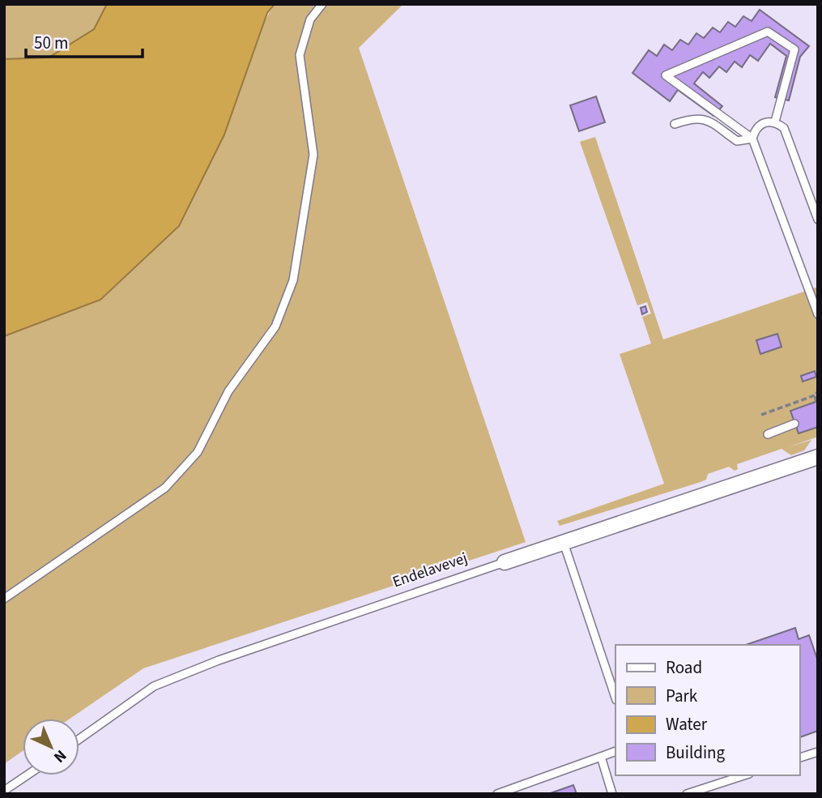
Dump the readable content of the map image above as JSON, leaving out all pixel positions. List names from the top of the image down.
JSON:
{
  "streets": {
    "street": ["Endelavevej"]
  },
  "legend": [
    "Road",
    "Park",
    "Water",
    "Building"
  ],
  "scale_bar": "50 m",
  "north": "bottom right"
}
